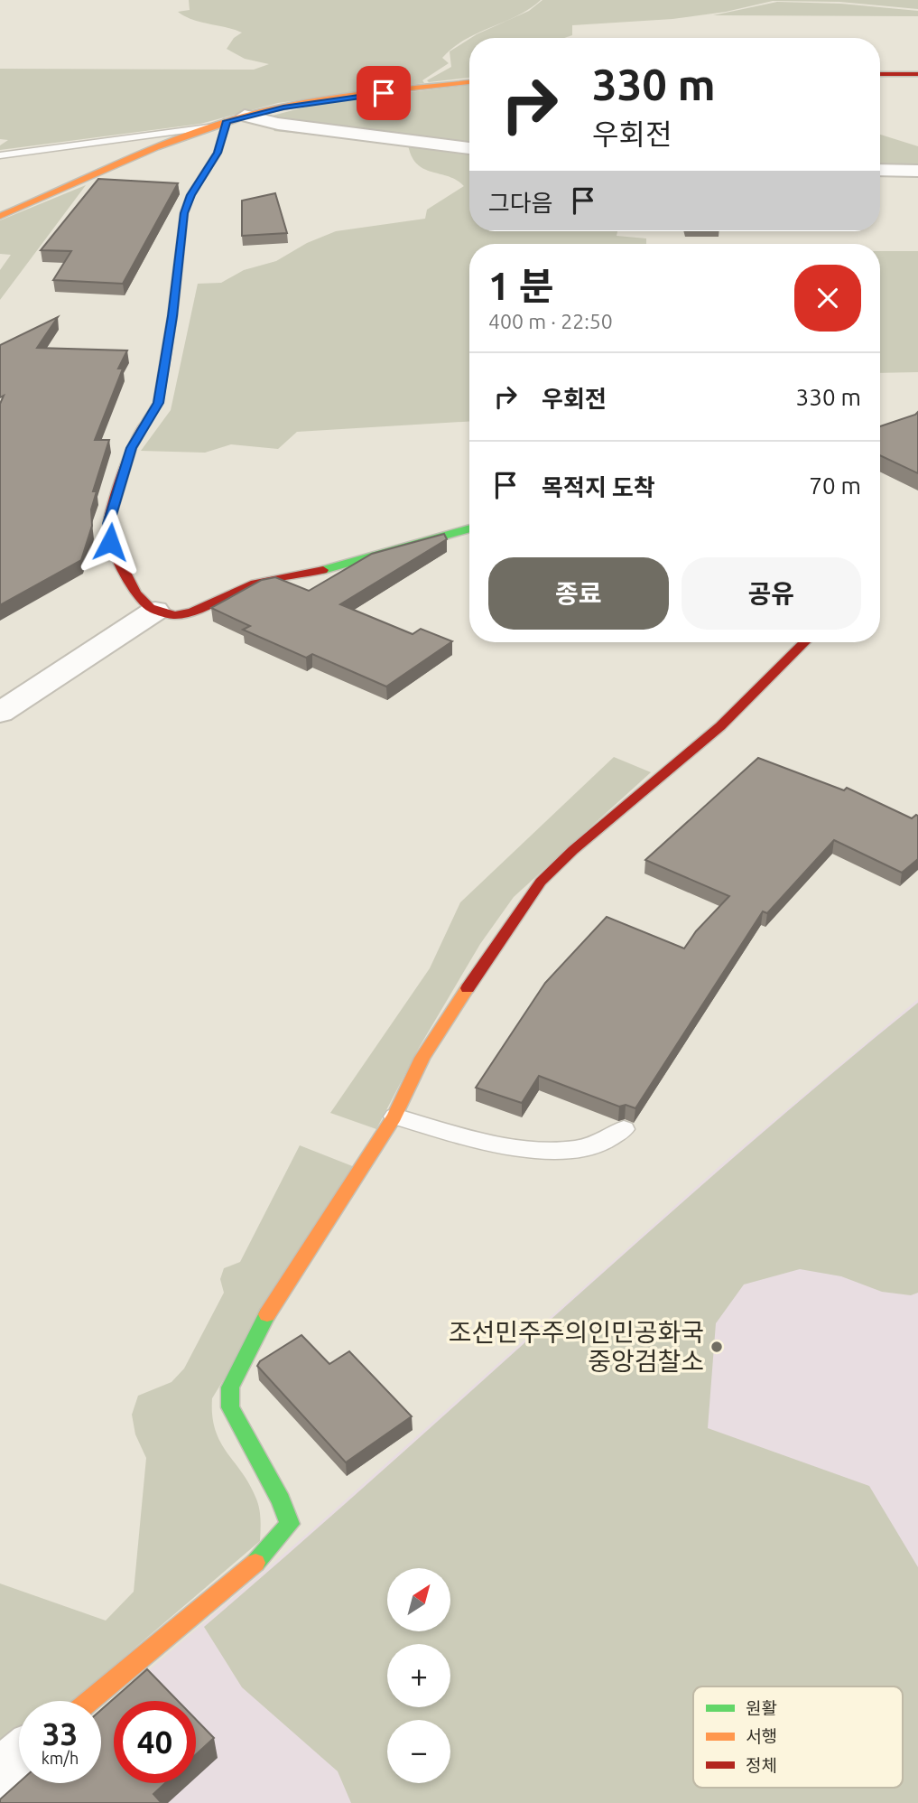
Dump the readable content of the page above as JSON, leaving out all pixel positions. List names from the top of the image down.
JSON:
{
  "places": ["조선민주주의인민공화국 중앙검찰소"],
  "legend": ["원활", "서행", "정체"],
  "north": "top right",
  "page": {
    "turn": ["330 m", "우회전"],
    "then": "그다음",
    "heading": ["1 분", "400 m · 22:50"],
    "list": [
      {
        "name": "우회전",
        "value": "330 m"
      },
      {
        "name": "목적지 도착",
        "value": "70 m"
      }
    ],
    "buttons": ["종료", "공유"],
    "map_buttons": ["+", "−"],
    "speed": "33 km/h",
    "limit": "40"
  }
}
